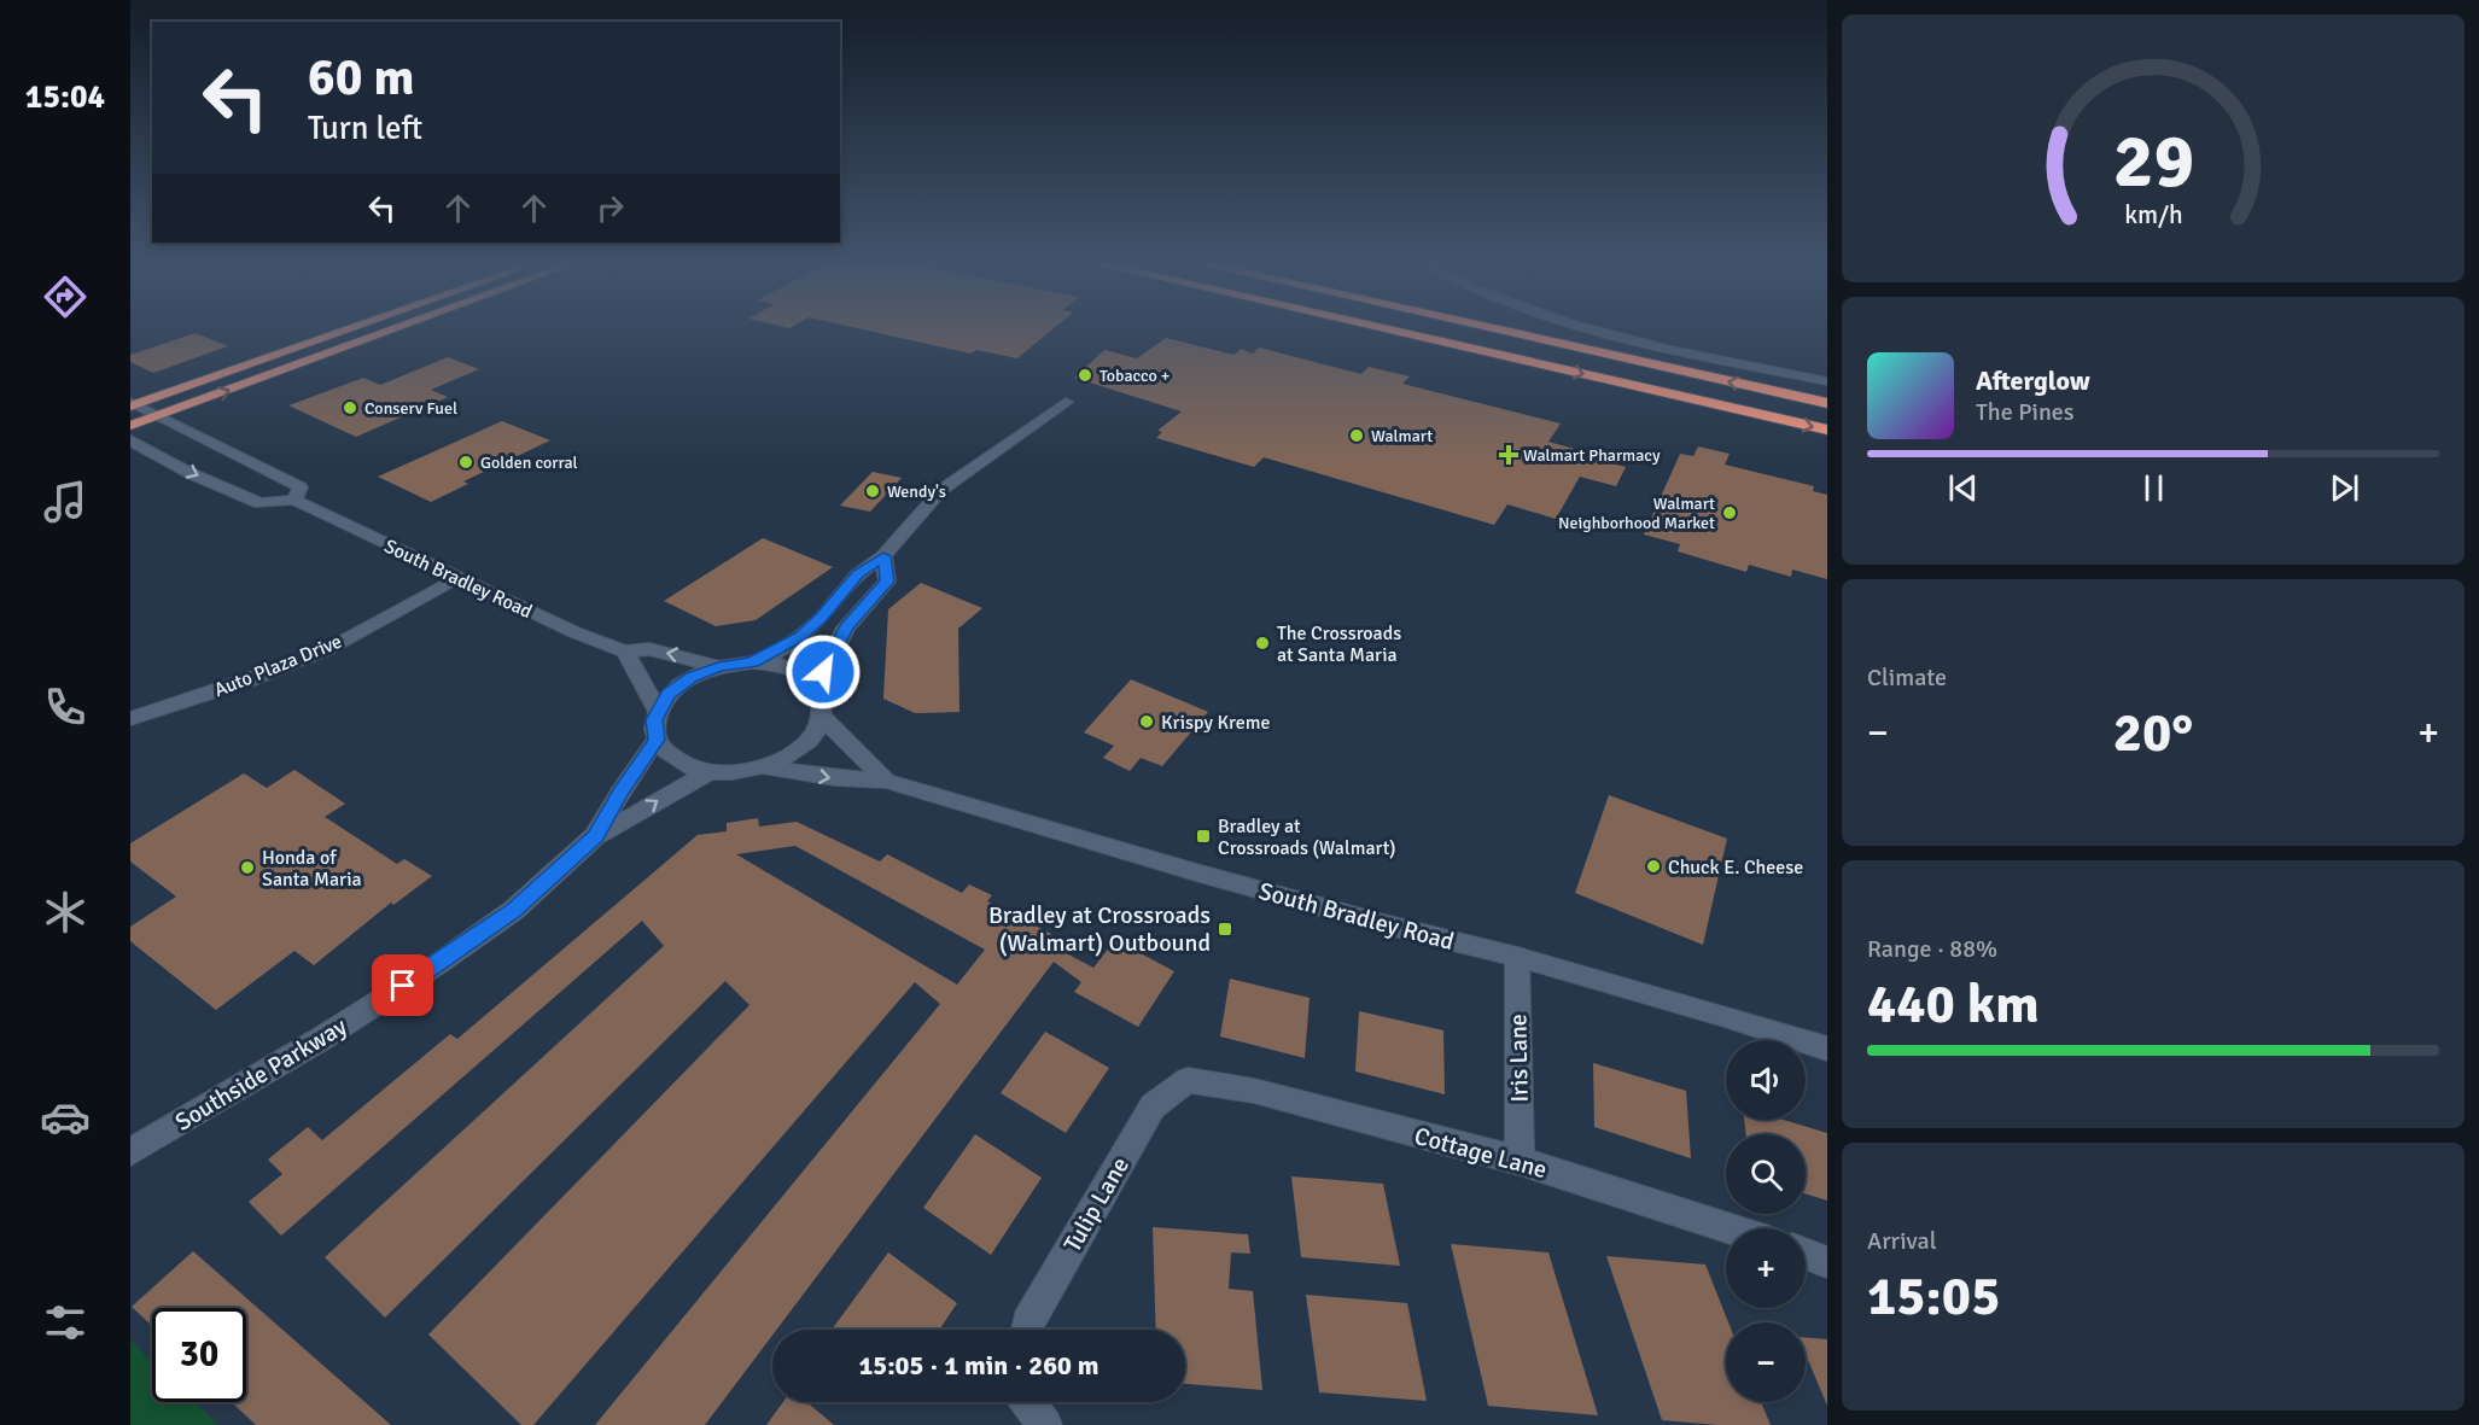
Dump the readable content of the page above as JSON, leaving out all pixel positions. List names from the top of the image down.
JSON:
{
  "streets": {
    "street": [
      "South Bradley Road",
      "Auto Plaza Drive",
      "Iris Lane",
      "Southside Parkway",
      "Cottage Lane",
      "Tulip Lane"
    ]
  },
  "crossings": [
    ["South Bradley Road", "Auto Plaza Drive"],
    ["South Bradley Road", "Iris Lane"],
    ["South Bradley Road", "Southside Parkway"],
    ["Iris Lane", "Cottage Lane"],
    ["Cottage Lane", "Tulip Lane"]
  ],
  "places": {
    "other": [
      "Tobacco +",
      "Conserv Fuel",
      "Walmart",
      "Golden corral",
      "Wendy's",
      "Walmart Neighborhood Market",
      "The Crossroads at Santa Maria",
      "Krispy Kreme",
      "Chuck E. Cheese",
      "Honda of Santa Maria"
    ],
    "health": ["Walmart Pharmacy"],
    "transit": ["Bradley at Crossroads (Walmart)", "Bradley at Crossroads (Walmart) Outbound"]
  },
  "page": {
    "tabs": "15:04",
    "turn": ["60 m", "Turn left"],
    "song": ["Afterglow", "The Pines"],
    "tile": [
      "Climate",
      ["Range · 88%", "440 km"],
      ["Arrival", "15:05"]
    ],
    "heat": ["−", "20°", "+"],
    "map_buttons": ["+", "−"],
    "limit": "30",
    "trip": "15:05 · 1 min · 260 m",
    "gauge": ["29", "km/h"]
  }
}
